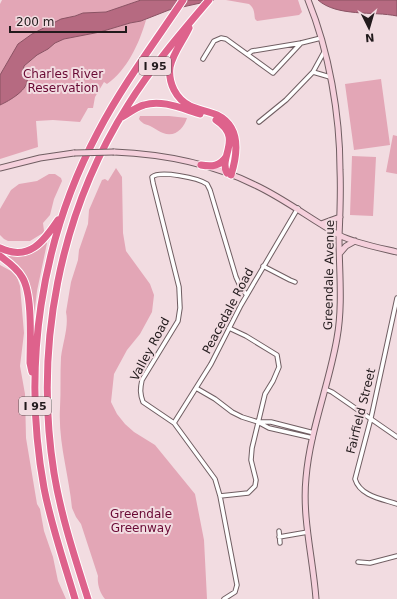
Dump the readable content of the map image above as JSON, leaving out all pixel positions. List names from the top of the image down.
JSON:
{
  "streets": {
    "highway": ["I 95"],
    "main road": ["Greendale Avenue"],
    "street": ["Peacedale Road", "Valley Road", "Fairfield Street"]
  },
  "crossings": [
    ["Peacedale Road", "Valley Road"]
  ],
  "parks": ["Charles River Reservation", "Greendale Greenway"],
  "scale_bar": "200 m",
  "north": "bottom"
}
